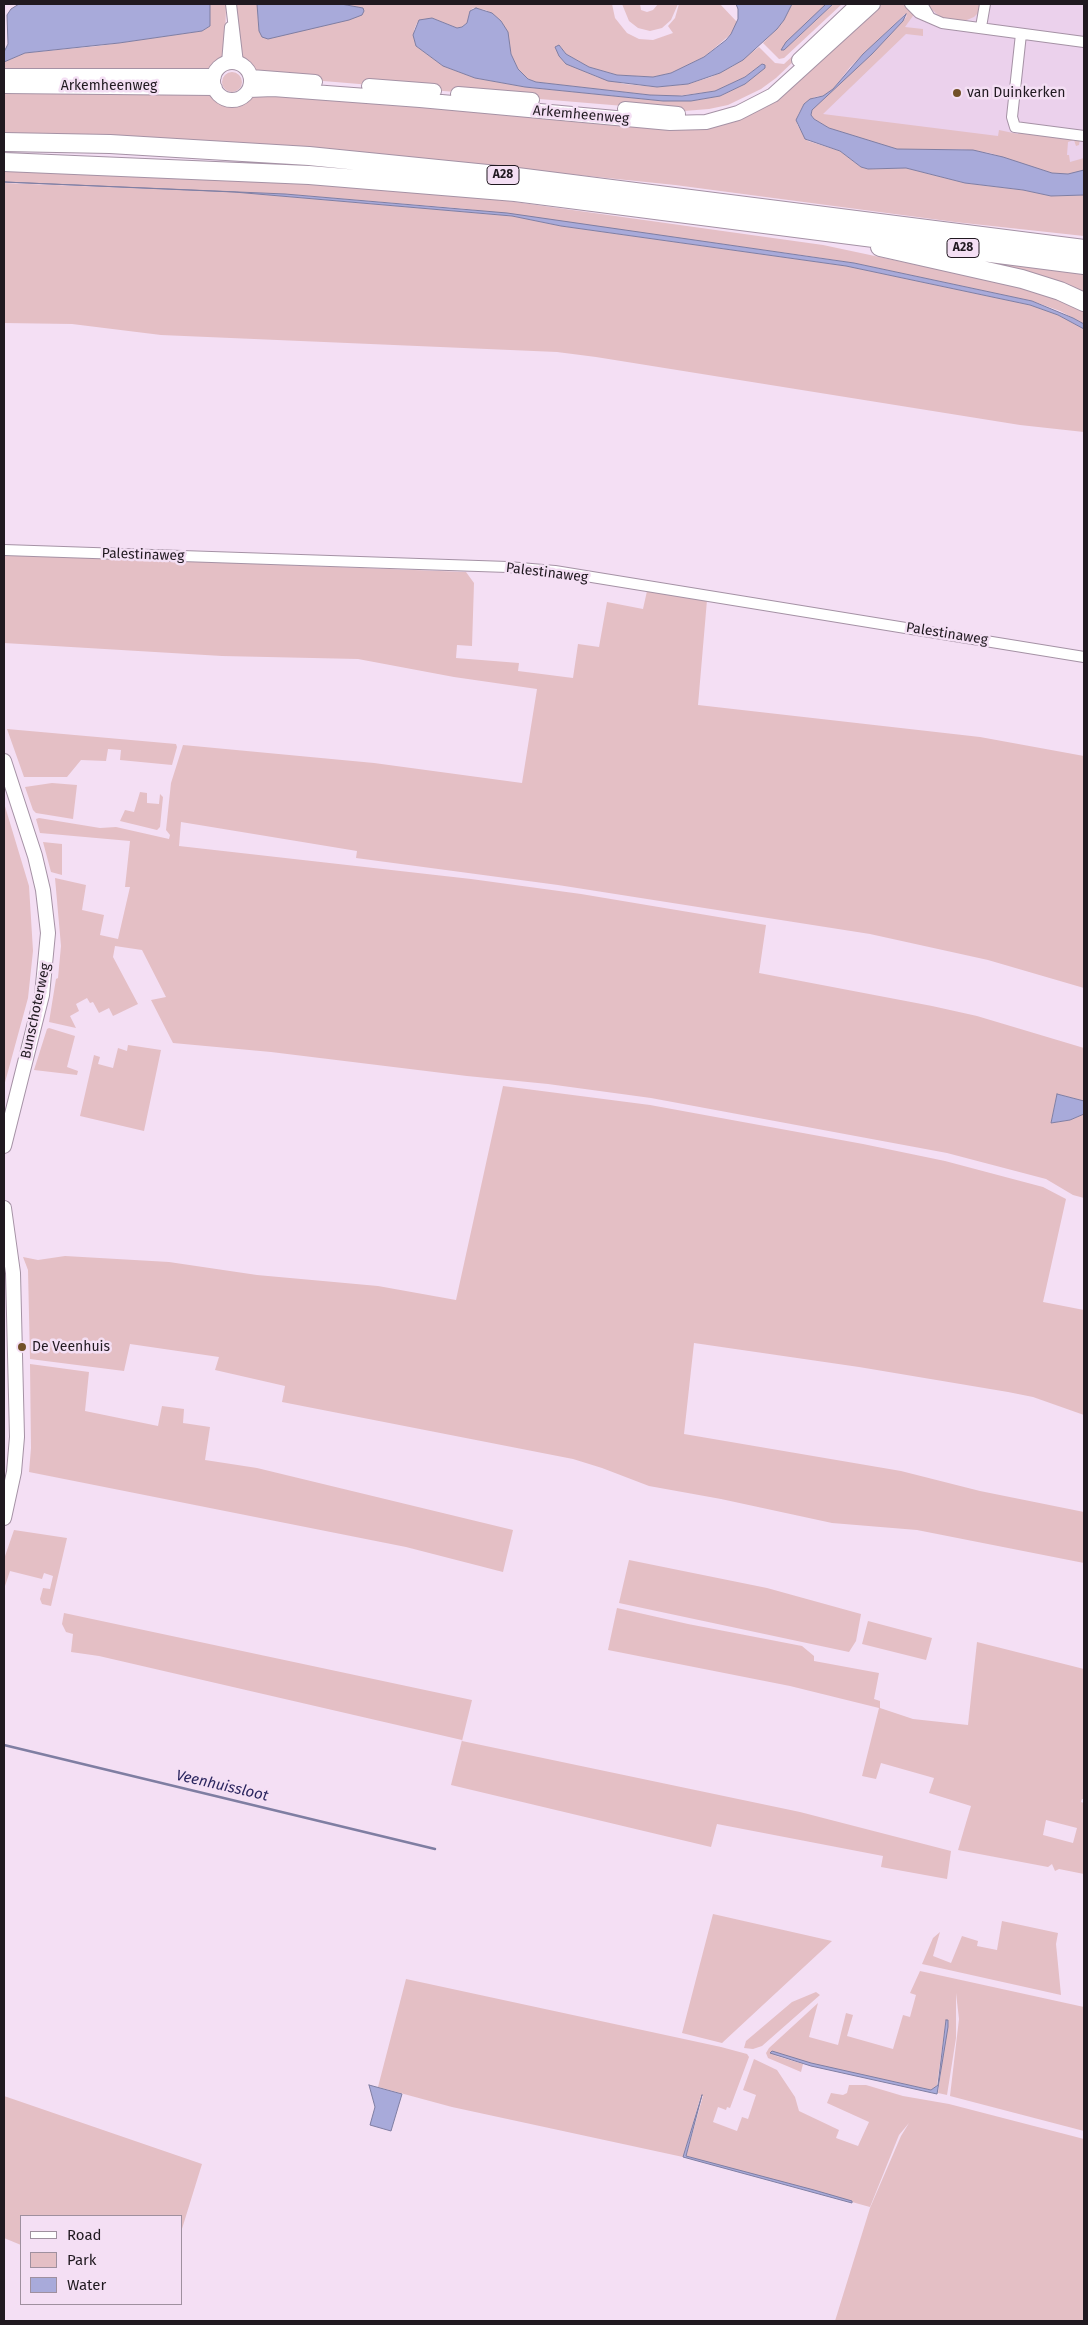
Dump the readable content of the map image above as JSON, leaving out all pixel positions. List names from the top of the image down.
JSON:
{
  "streets": {
    "highway": ["A28"],
    "main road": ["Arkemheenweg", "Bunschoterweg"],
    "street": ["Palestinaweg"]
  },
  "water": ["Veenhuissloot"],
  "places": ["van Duinkerken", "De Veenhuis"],
  "legend": ["Road", "Park", "Water"]
}
